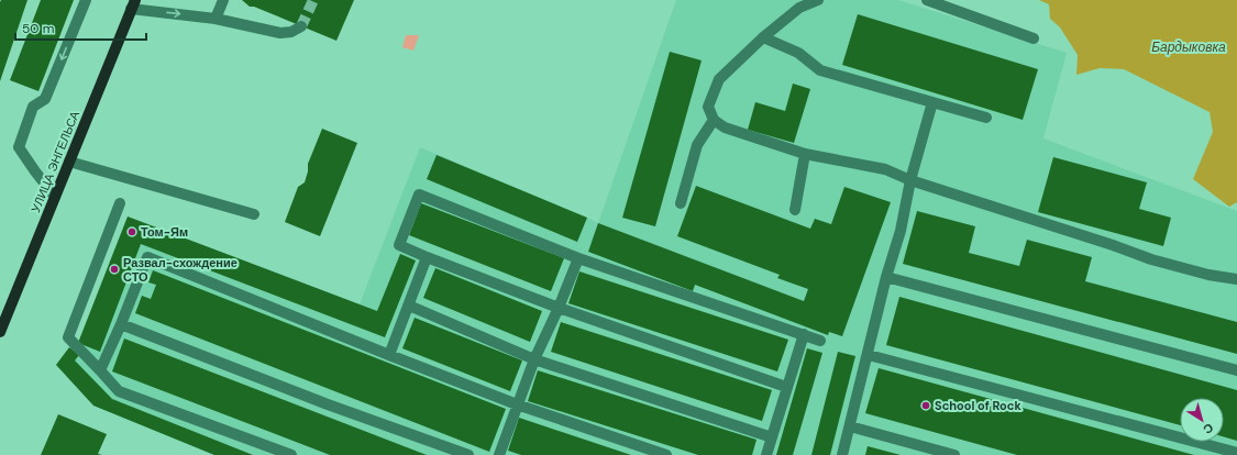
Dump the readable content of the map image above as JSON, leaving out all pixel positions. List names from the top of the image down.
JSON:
{
  "streets": {
    "main road": ["УЛИЦА ЭНГЕЛЬСА"]
  },
  "water": ["Бардыковка"],
  "places": ["Том-Ям", "Развал-схождение СТО", "School of Rock"],
  "scale_bar": "50 m",
  "north": "bottom right"
}
